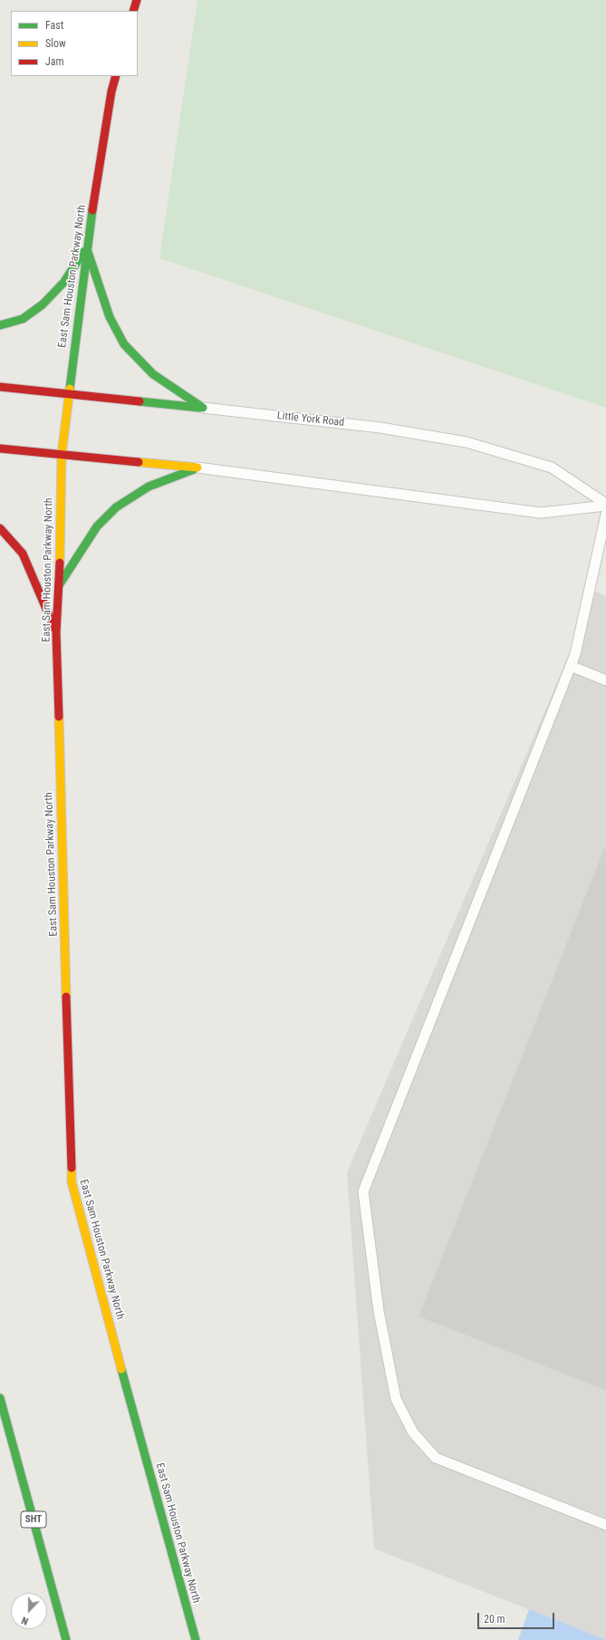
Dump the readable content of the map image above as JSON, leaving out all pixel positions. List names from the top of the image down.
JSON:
{
  "streets": {
    "main road": ["East Sam Houston Parkway North", "Little York Road", "SHT"]
  },
  "crossings": [
    ["East Sam Houston Parkway North", "Little York Road"]
  ],
  "legend": ["Fast", "Slow", "Jam"],
  "scale_bar": "20 m",
  "north": "bottom"
}
